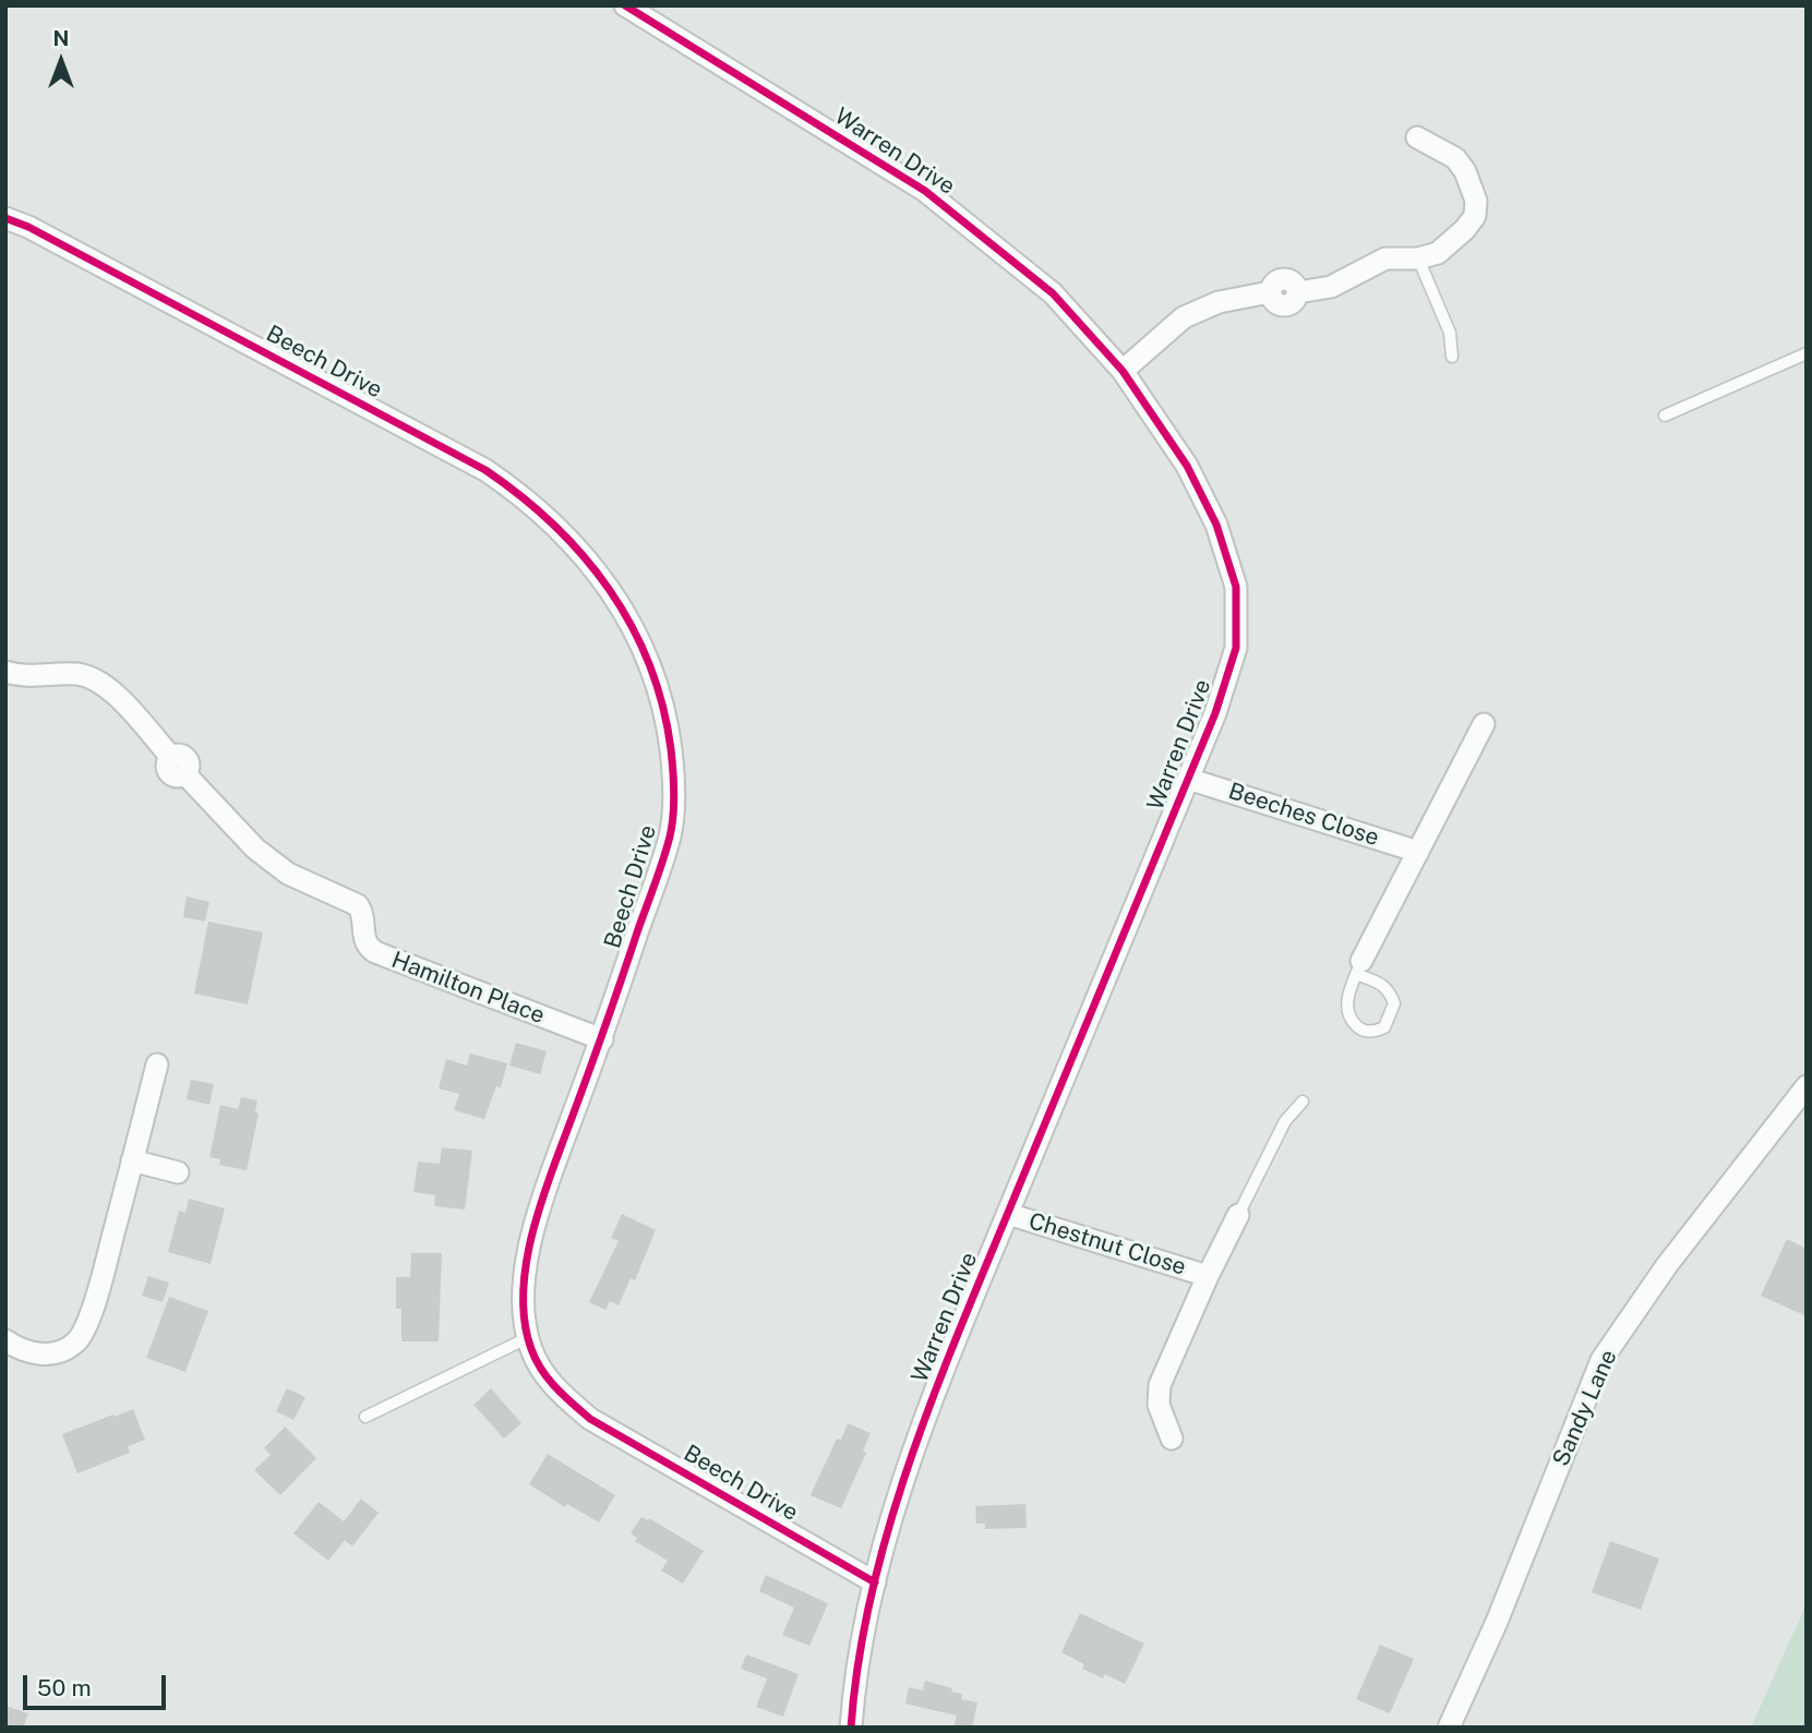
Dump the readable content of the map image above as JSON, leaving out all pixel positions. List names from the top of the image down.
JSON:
{
  "streets": {
    "street": [
      "Warren Drive",
      "Beech Drive",
      "Beeches Close",
      "Hamilton Place",
      "Chestnut Close",
      "Sandy Lane"
    ]
  },
  "crossings": [
    ["Warren Drive", "Beech Drive"],
    ["Warren Drive", "Beeches Close"],
    ["Warren Drive", "Chestnut Close"],
    ["Beech Drive", "Hamilton Place"]
  ],
  "scale_bar": "50 m",
  "north": "top"
}
